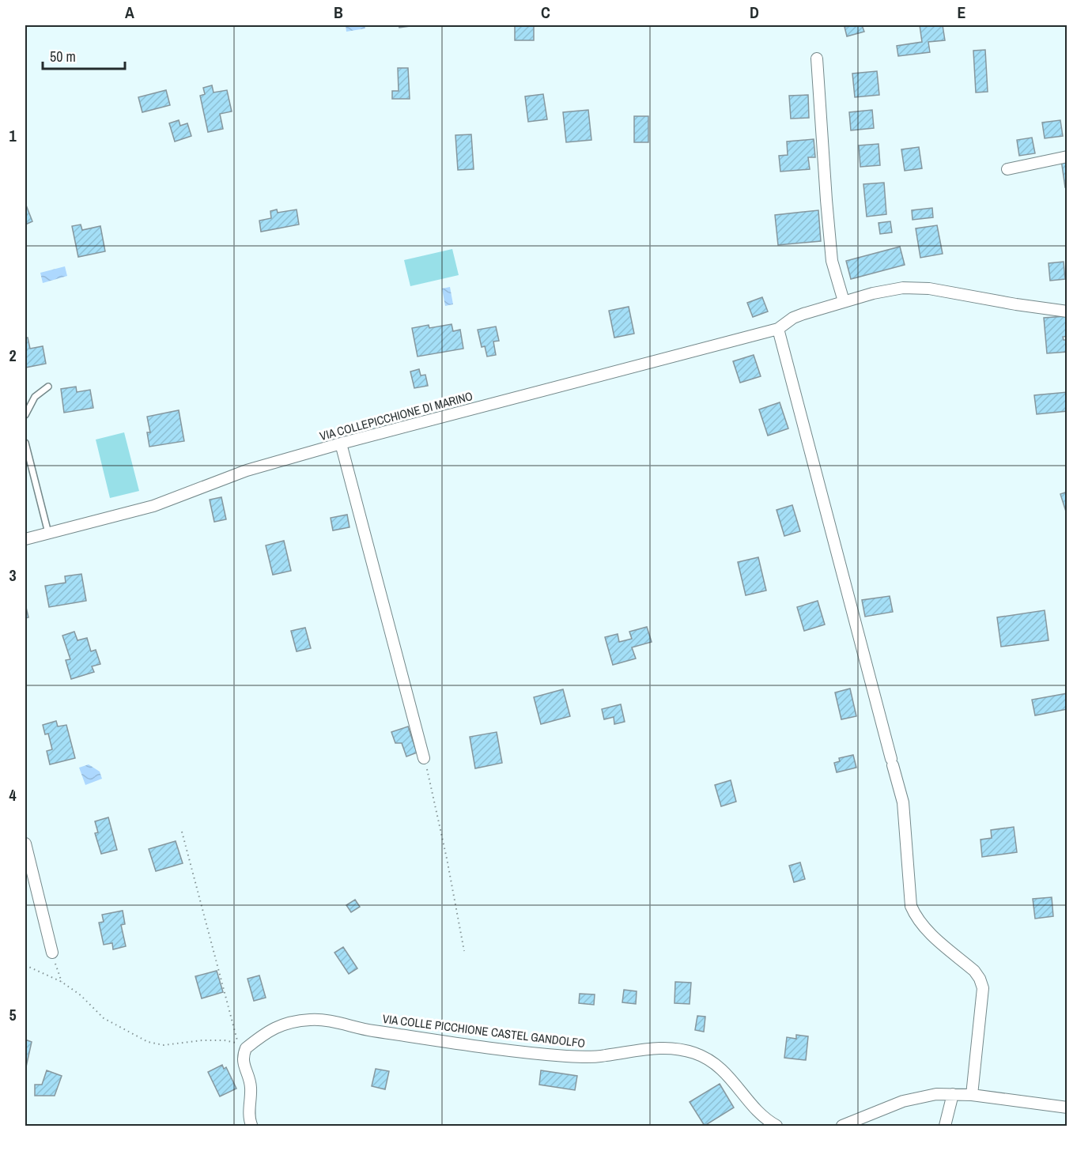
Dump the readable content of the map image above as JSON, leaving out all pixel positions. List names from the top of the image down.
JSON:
{
  "streets": {
    "street": ["VIA COLLEPICCHIONE DI MARINO", "VIA COLLE PICCHIONE CASTEL GANDOLFO"]
  },
  "scale_bar": "50 m",
  "grid": {
    "columns": [
      "A",
      "B",
      "C",
      "D",
      "E"
    ],
    "rows": [
      "1",
      "2",
      "3",
      "4",
      "5"
    ]
  }
}
